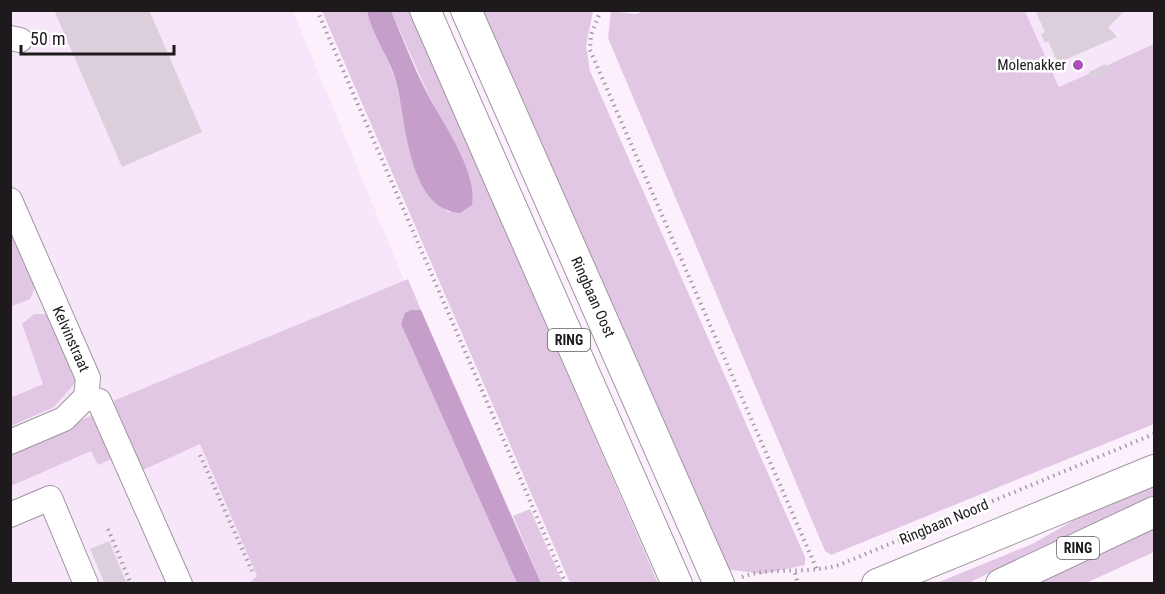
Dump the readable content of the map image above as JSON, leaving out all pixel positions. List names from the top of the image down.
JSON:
{
  "streets": {
    "main road": ["Ringbaan Oost", "RING", "Ringbaan Noord"],
    "street": ["Kelvinstraat"]
  },
  "crossings": [
    ["Ringbaan Oost", "Ringbaan Noord"]
  ],
  "places": ["Molenakker"],
  "scale_bar": "50 m"
}
